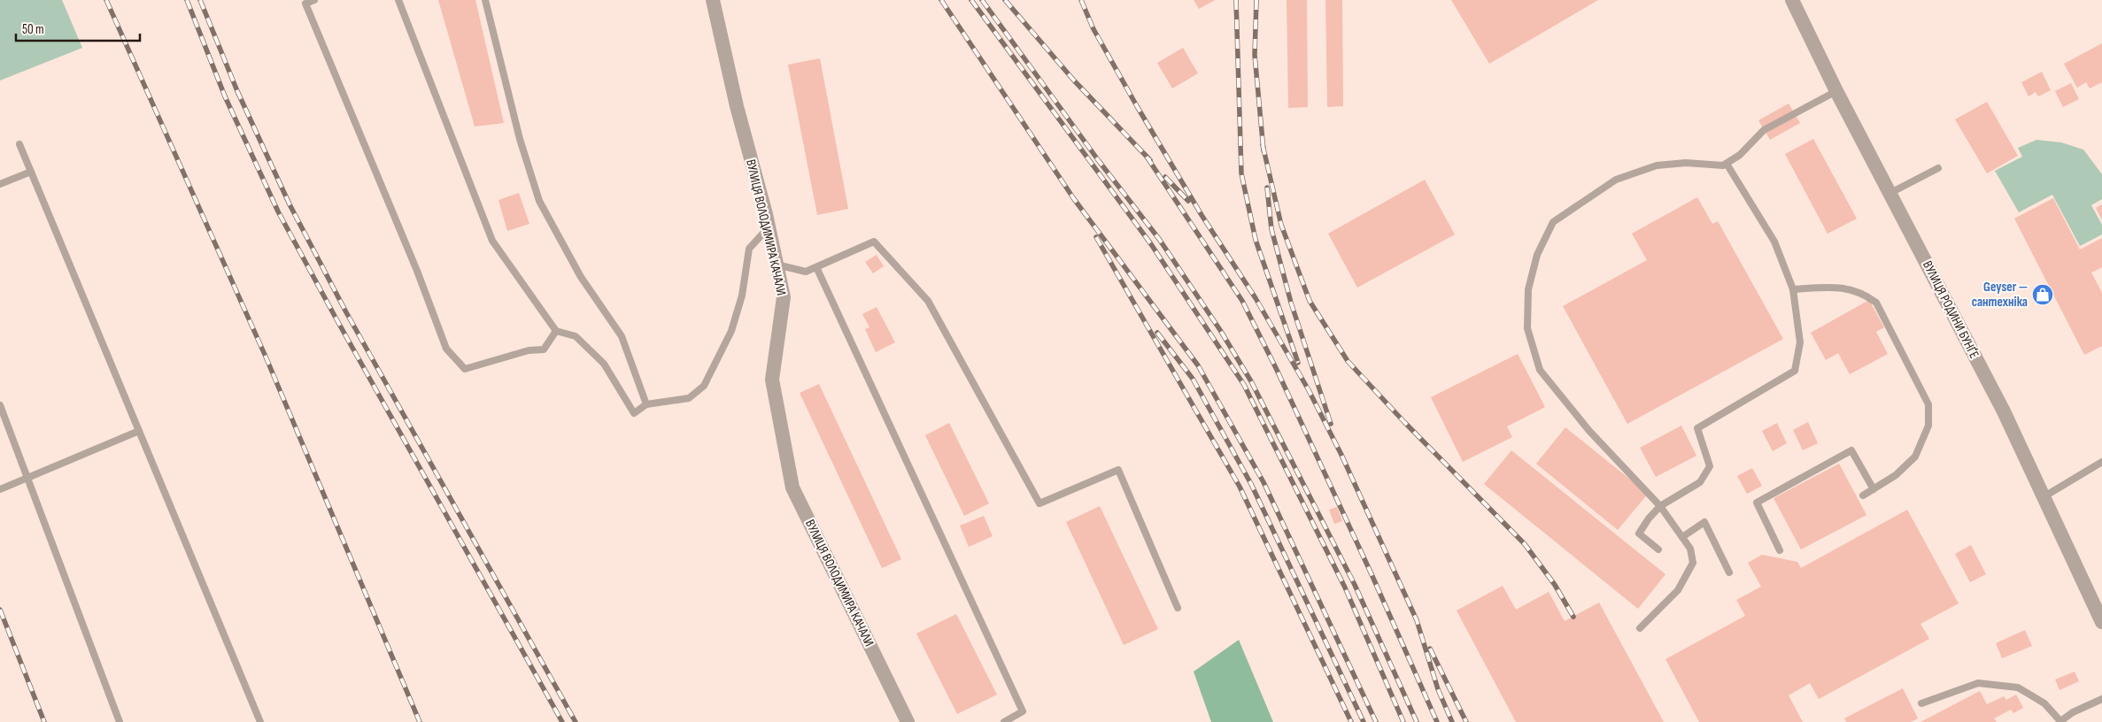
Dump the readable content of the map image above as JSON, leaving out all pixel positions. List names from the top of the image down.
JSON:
{
  "streets": {
    "street": ["ВУЛИЦЯ ВОЛОДИМИРА КАЧАЛИ", "ВУЛИЦЯ РОДИНИ БУНҐЕ"]
  },
  "places": {
    "shop": ["Geyser — сантехніка"]
  },
  "scale_bar": "50 m"
}
